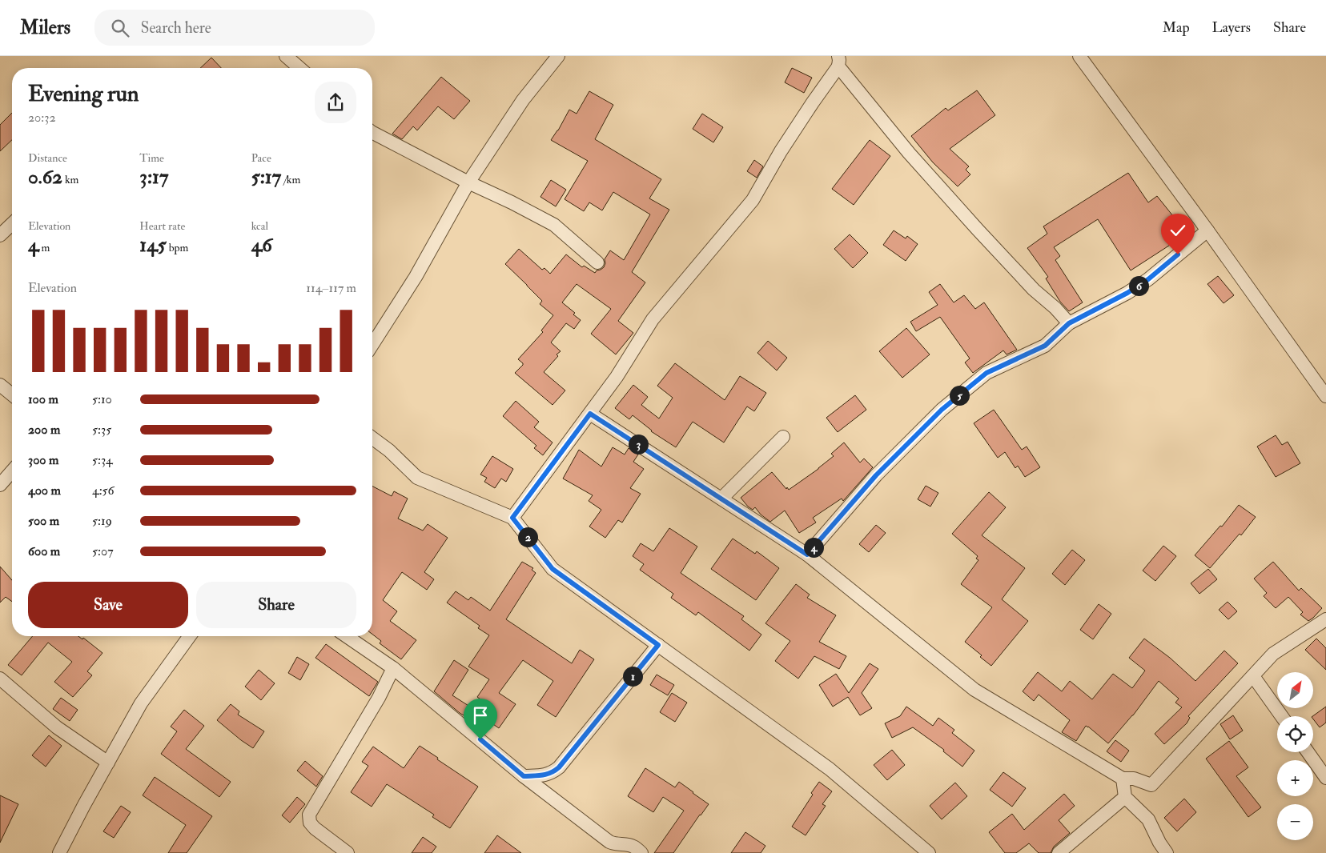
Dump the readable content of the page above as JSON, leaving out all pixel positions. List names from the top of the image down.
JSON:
{
  "north": "top right",
  "page": {
    "header": "Milers",
    "search": "Search here",
    "nav": ["Map", "Layers", "Share"],
    "heading": ["Evening run", "20:32"],
    "stats": [
      ["Distance", "0.62 km"],
      ["Time", "3:17"],
      ["Pace", "5:17 /km"],
      ["Elevation", "4 m"],
      ["Heart rate", "145 bpm"],
      ["kcal", "46"]
    ],
    "chart": ["Elevation", "114–117 m"],
    "pins": [
      "6",
      "5",
      "3",
      "2",
      "4",
      "1"
    ],
    "list": [
      {
        "name": "100 m",
        "note": "5:10"
      },
      {
        "name": "200 m",
        "note": "5:35"
      },
      {
        "name": "300 m",
        "note": "5:34"
      },
      {
        "name": "400 m",
        "note": "4:56"
      },
      {
        "name": "500 m",
        "note": "5:19"
      },
      {
        "name": "600 m",
        "note": "5:07"
      }
    ],
    "buttons": ["Save", "Share"],
    "map_buttons": ["+", "−"]
  }
}
